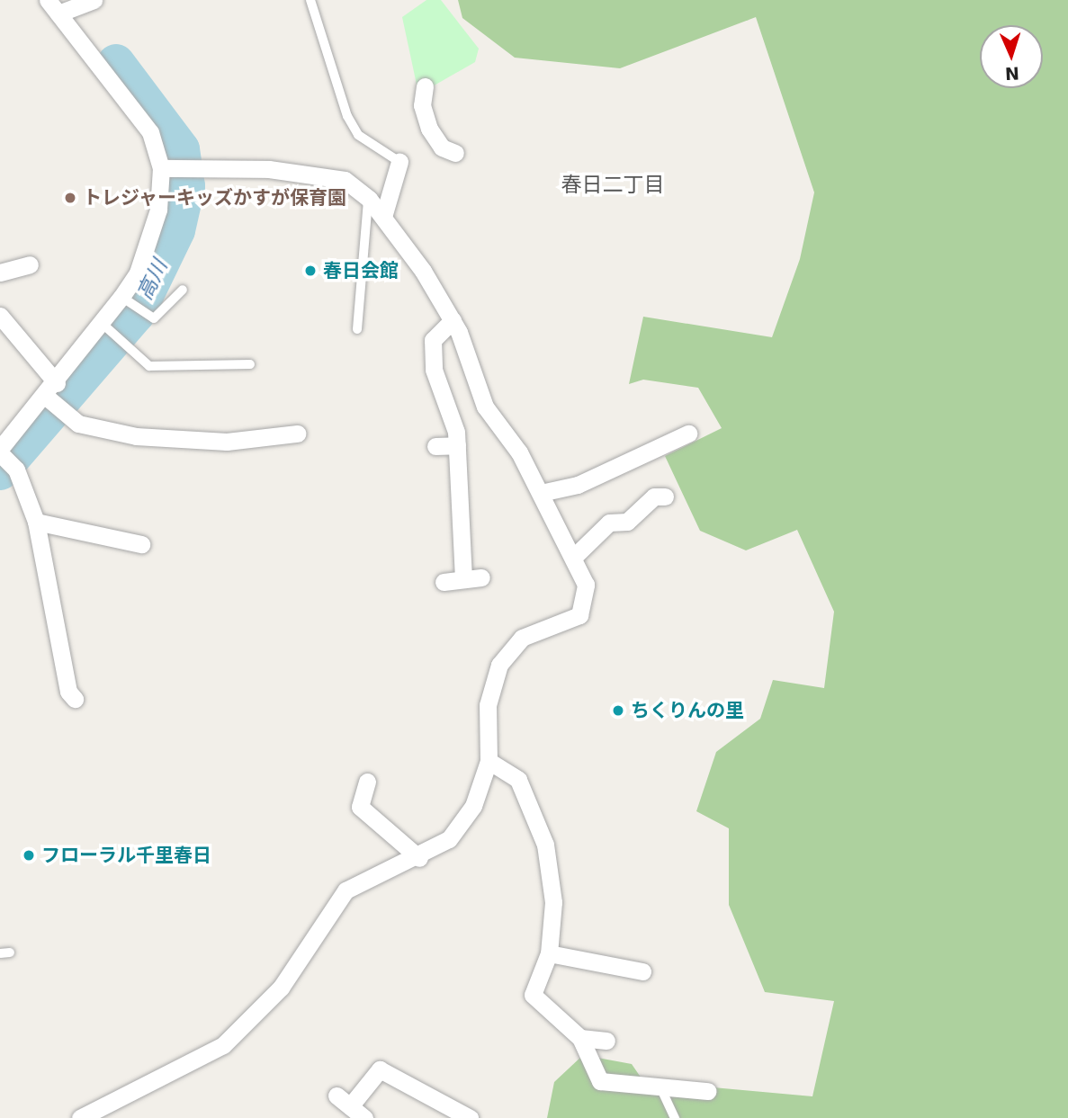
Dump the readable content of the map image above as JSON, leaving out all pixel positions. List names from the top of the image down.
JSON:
{
  "districts": ["春日二丁目"],
  "water": ["高川"],
  "places": [
    "トレジャーキッズかすが保育園",
    "春日会館",
    "ちくりんの里",
    "フローラル千里春日"
  ],
  "north": "bottom"
}
